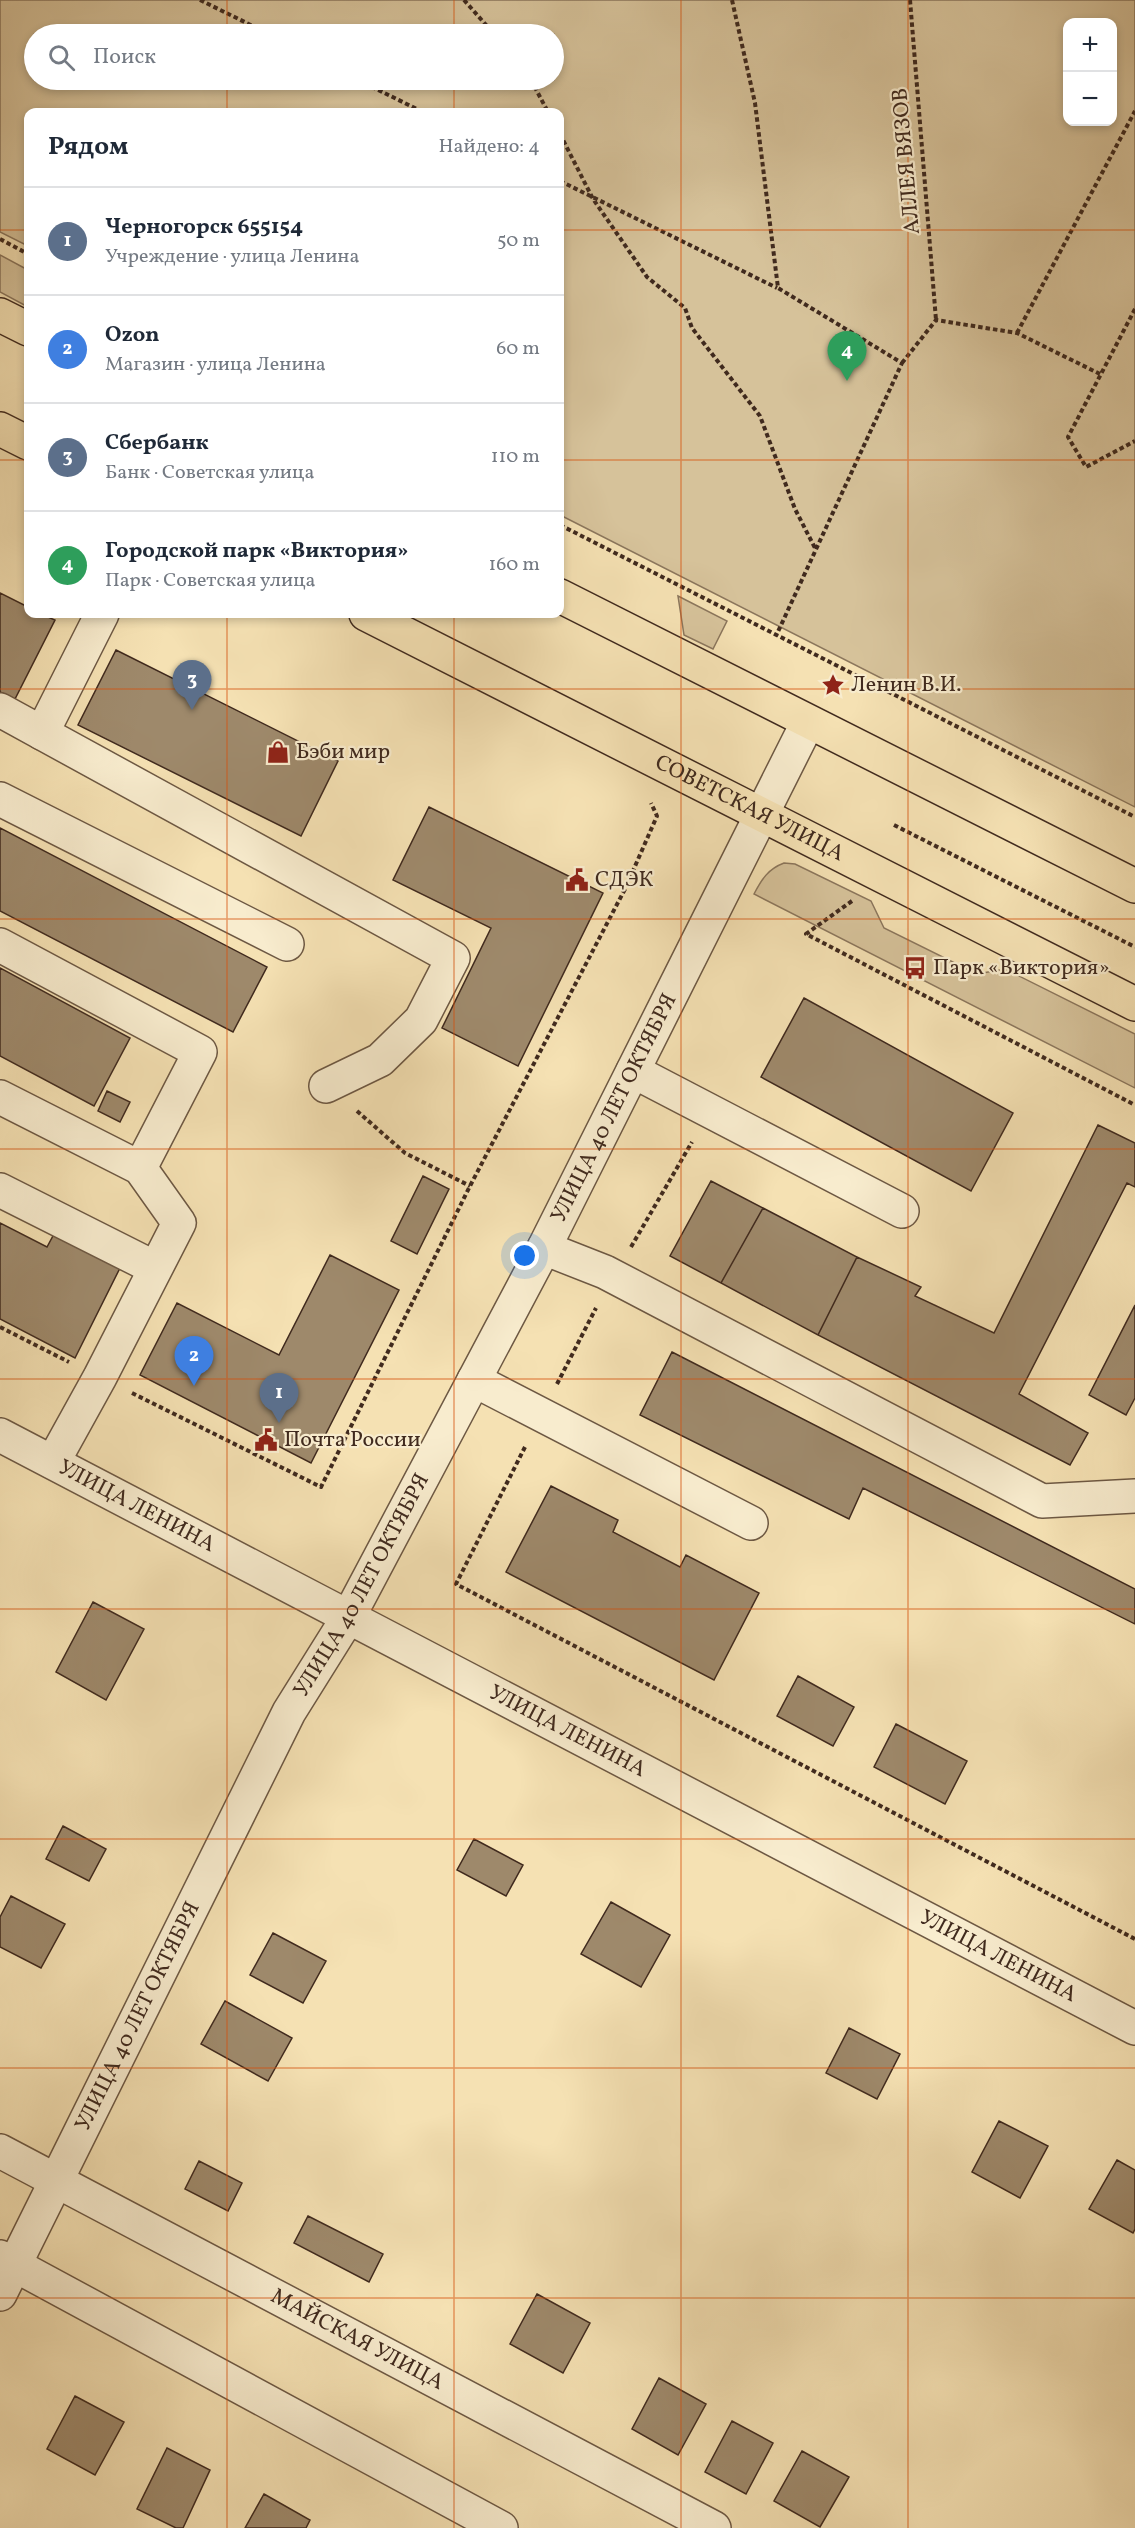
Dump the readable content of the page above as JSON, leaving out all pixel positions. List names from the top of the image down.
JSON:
{
  "streets": {
    "main road": ["СОВЕТСКАЯ УЛИЦА"],
    "street": ["УЛИЦА 40 ЛЕТ ОКТЯБРЯ", "УЛИЦА ЛЕНИНА", "МАЙСКАЯ УЛИЦА"],
    "path": ["АЛЛЕЯ ВЯЗОВ"]
  },
  "crossings": [
    ["СОВЕТСКАЯ УЛИЦА", "УЛИЦА 40 ЛЕТ ОКТЯБРЯ"],
    ["УЛИЦА 40 ЛЕТ ОКТЯБРЯ", "УЛИЦА ЛЕНИНА"],
    ["УЛИЦА 40 ЛЕТ ОКТЯБРЯ", "МАЙСКАЯ УЛИЦА"]
  ],
  "places": {
    "place": ["Ленин В.И."],
    "shop": ["Бэби мир"],
    "public building": ["СДЭК", "Почта России"],
    "bus stop": ["Парк «Виктория»"]
  },
  "page": {
    "map_buttons": ["+", "−"],
    "search": "Поиск",
    "heading": ["Рядом", "Найдено: 4"],
    "list": [
      {
        "mark": "1",
        "name": "Черногорск 655154",
        "note": "Учреждение · улица Ленина",
        "value": "50 m"
      },
      {
        "mark": "2",
        "name": "Ozon",
        "note": "Магазин · улица Ленина",
        "value": "60 m"
      },
      {
        "mark": "3",
        "name": "Сбербанк",
        "note": "Банк · Советская улица",
        "value": "110 m"
      },
      {
        "mark": "4",
        "name": "Городской парк «Виктория»",
        "note": "Парк · Советская улица",
        "value": "160 m"
      }
    ],
    "pins": [
      "4",
      "3",
      "2",
      "1"
    ]
  }
}
